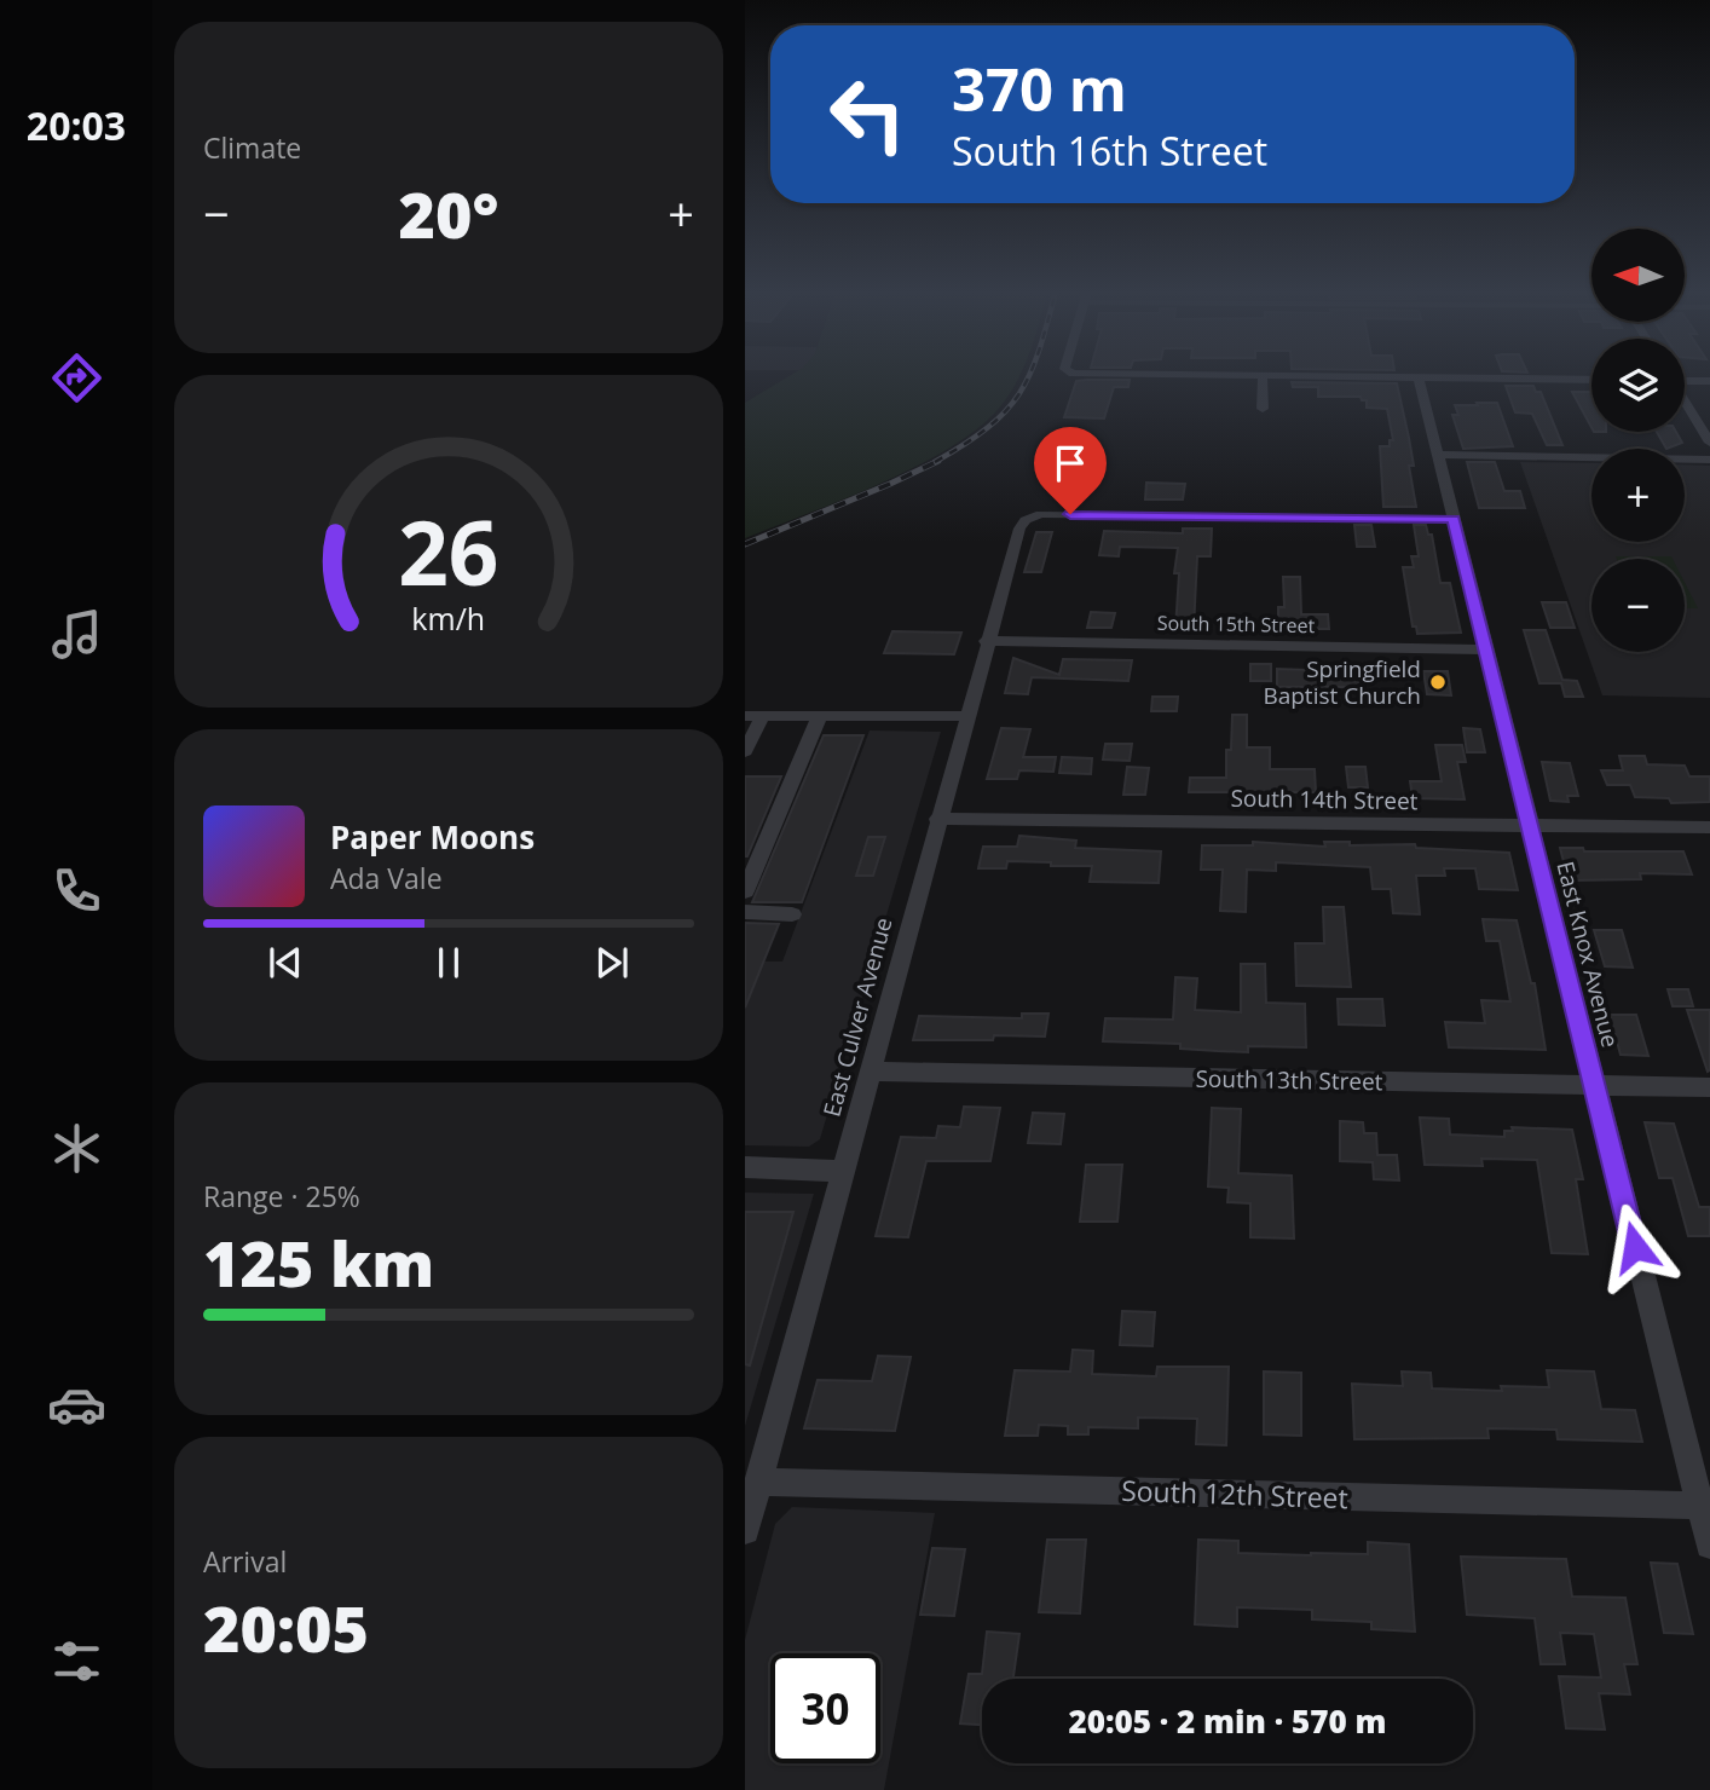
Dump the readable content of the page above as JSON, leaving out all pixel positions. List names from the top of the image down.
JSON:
{
  "streets": {
    "street": [
      "South 15th Street",
      "South 14th Street",
      "East Knox Avenue",
      "East Culver Avenue",
      "South 13th Street",
      "South 12th Street"
    ]
  },
  "crossings": [
    ["South 15th Street", "East Knox Avenue"],
    ["South 15th Street", "East Culver Avenue"],
    ["South 14th Street", "East Knox Avenue"],
    ["South 14th Street", "East Culver Avenue"],
    ["East Knox Avenue", "East Culver Avenue"],
    ["East Knox Avenue", "South 13th Street"],
    ["East Knox Avenue", "South 12th Street"],
    ["East Culver Avenue", "South 13th Street"],
    ["East Culver Avenue", "South 12th Street"]
  ],
  "places": ["Springfield Baptist Church"],
  "north": "left",
  "page": {
    "tabs": "20:03",
    "tile": [
      "Climate",
      ["Range · 25%", "125 km"],
      ["Arrival", "20:05"]
    ],
    "turn": ["370 m", "South 16th Street"],
    "heat": ["−", "20°", "+"],
    "map_buttons": ["+", "−"],
    "song": ["Paper Moons", "Ada Vale"],
    "limit": "30",
    "trip": "20:05 · 2 min · 570 m",
    "gauge": ["26", "km/h"]
  }
}
